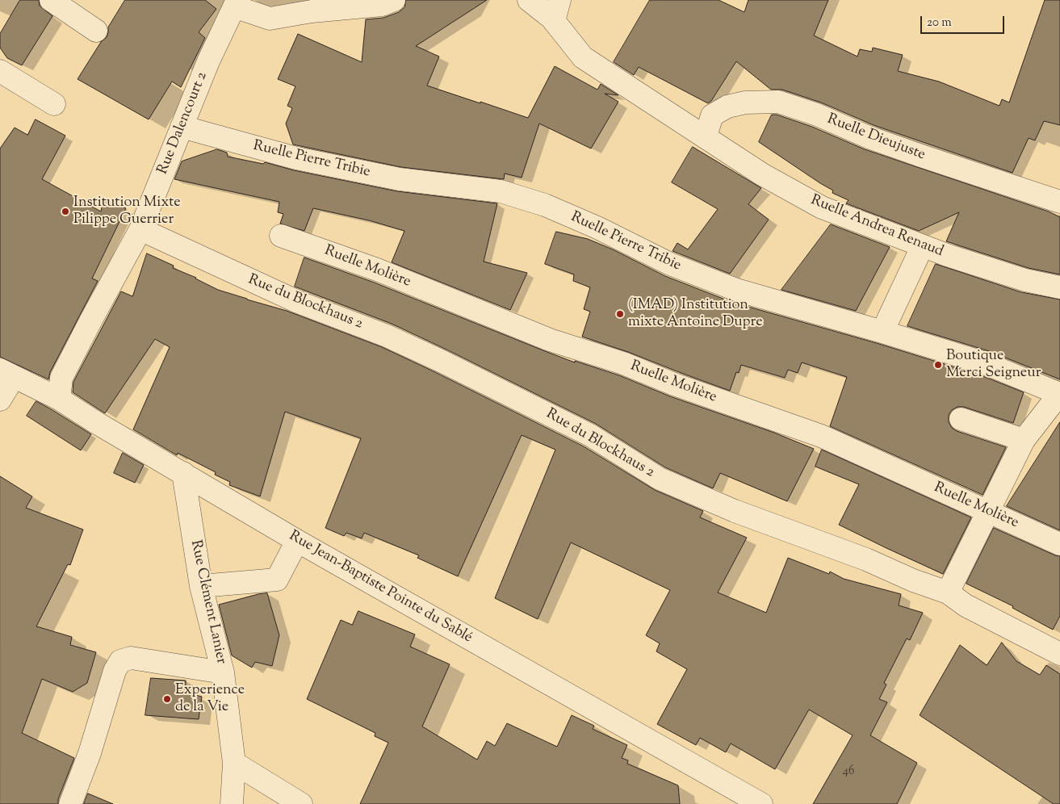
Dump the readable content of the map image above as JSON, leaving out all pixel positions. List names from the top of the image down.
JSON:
{
  "streets": {
    "street": [
      "Rue Dalencourt 2",
      "Ruelle Dieujuste",
      "Ruelle Pierre Tribie",
      "Ruelle Andrea Renaud",
      "Ruelle Molière",
      "Rue du Blockhaus 2",
      "Rue Jean-Baptiste Pointe du Sablé",
      "Rue Clément Lanier"
    ]
  },
  "crossings": [
    ["Rue Dalencourt 2", "Ruelle Pierre Tribie"],
    ["Rue Dalencourt 2", "Rue du Blockhaus 2"],
    ["Rue Dalencourt 2", "Rue Jean-Baptiste Pointe du Sablé"],
    ["Ruelle Dieujuste", "Ruelle Andrea Renaud"],
    ["Rue Jean-Baptiste Pointe du Sablé", "Rue Clément Lanier"]
  ],
  "places": [
    "Institution Mixte Pilippe Guerrier",
    "(IMAD) Institution mixte Antoine Dupre",
    "Boutique Merci Seigneur",
    "Experience de la Vie"
  ],
  "house_numbers": ["46"],
  "scale_bar": "20 m"
}
